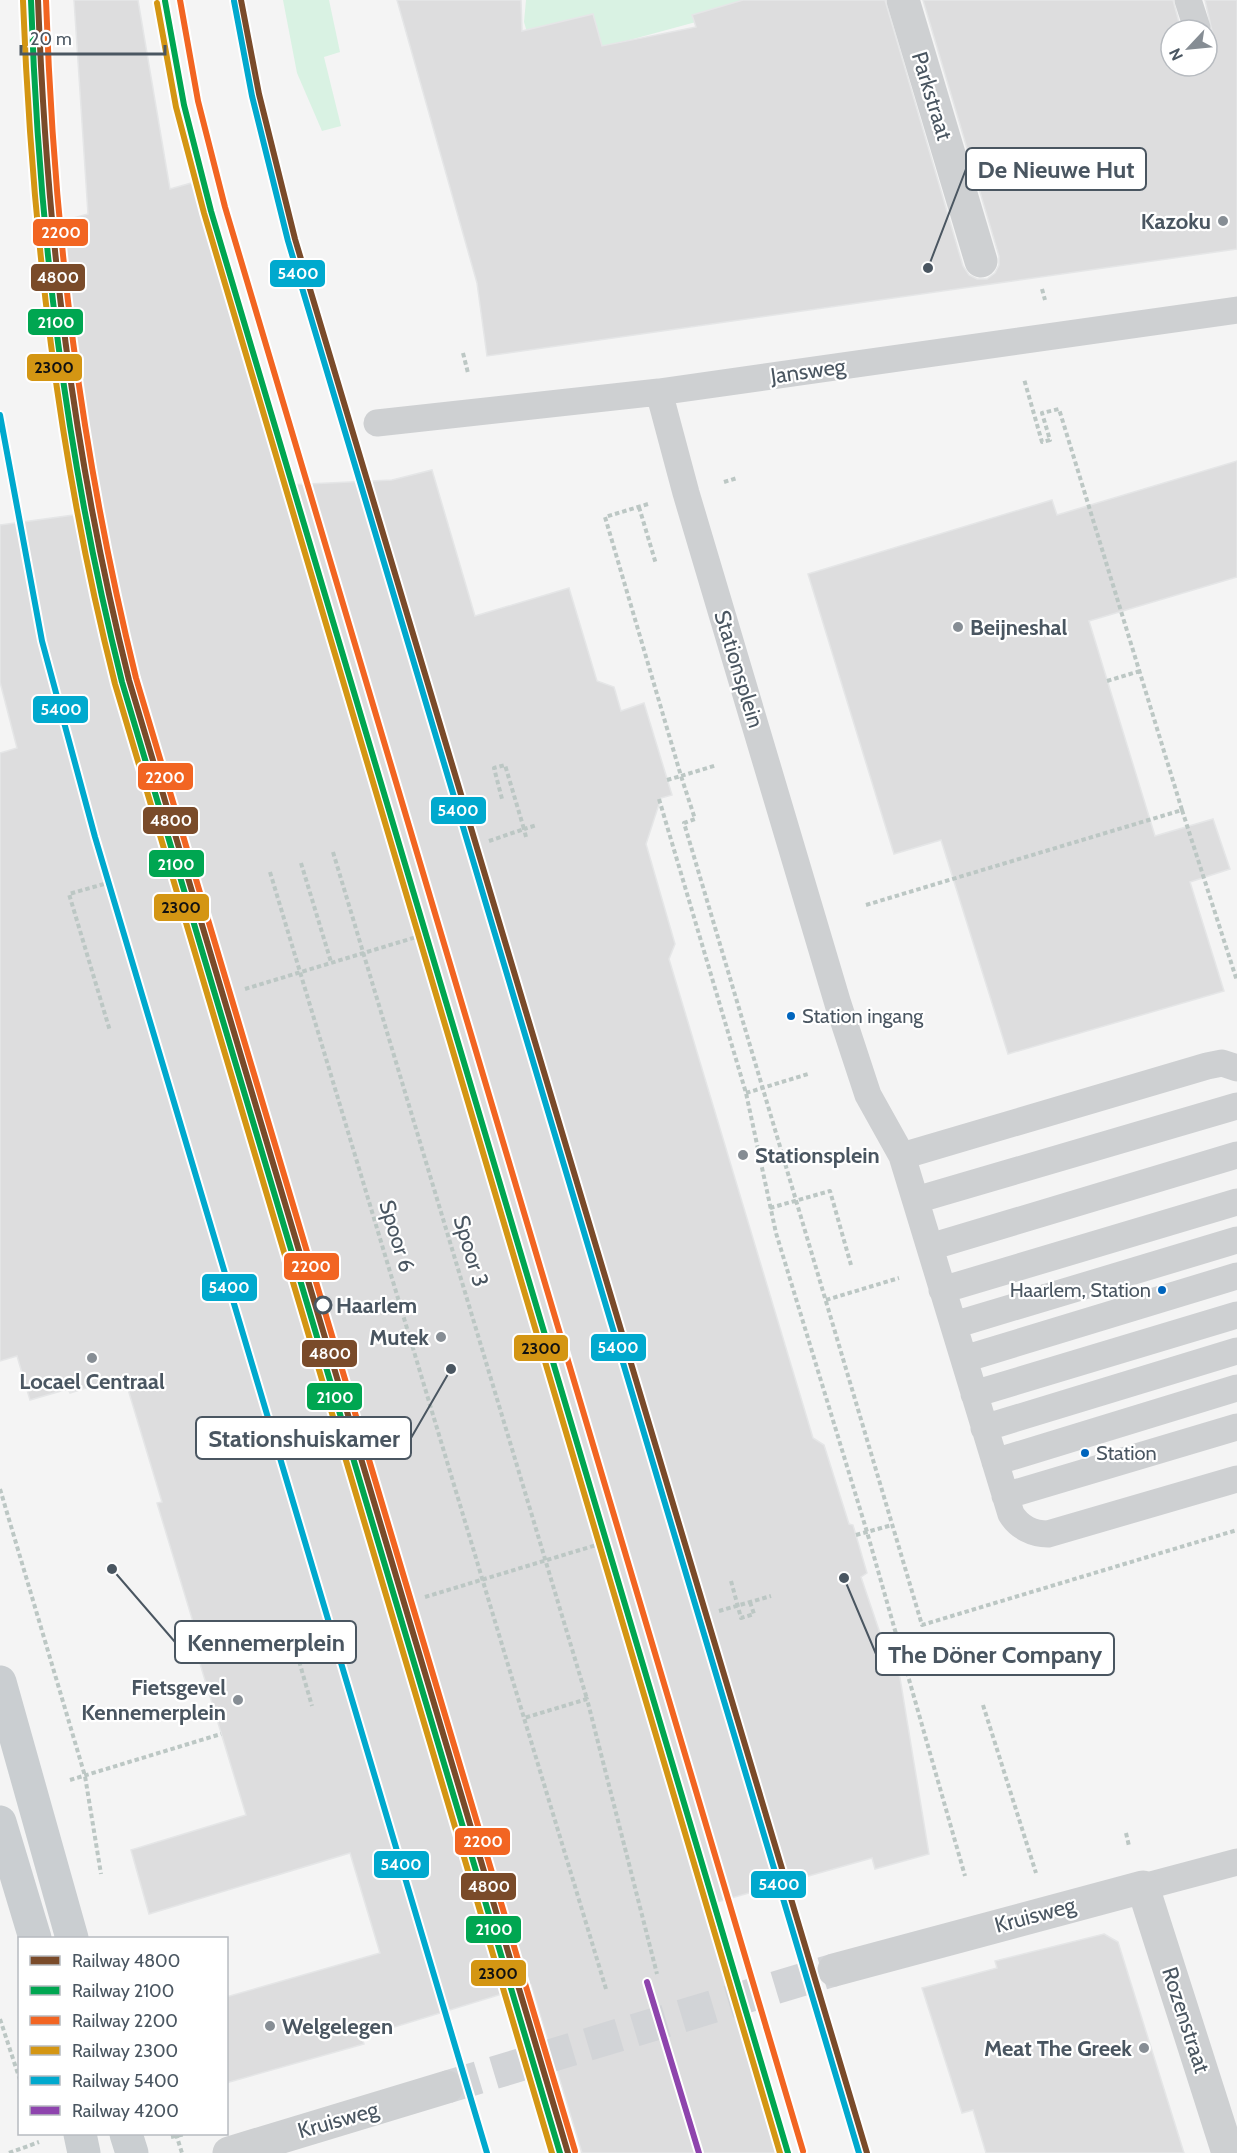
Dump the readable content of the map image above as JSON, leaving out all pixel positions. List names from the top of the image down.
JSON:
{
  "streets": {
    "street": ["Parkstraat", "Kruisweg", "Rozenstraat"],
    "lane": ["Jansweg", "Stationsplein"],
    "path": ["Spoor 6", "Spoor 3"]
  },
  "crossings": [
    ["Jansweg", "Stationsplein"],
    ["Kruisweg", "Rozenstraat"]
  ],
  "places": [
    "Kazoku",
    "De Nieuwe Hut",
    "Beijneshal",
    "Station ingang",
    "Stationsplein",
    "Haarlem, Station",
    "Haarlem",
    "Mutek",
    "Locael Centraal",
    "Stationshuiskamer",
    "Station",
    "Kennemerplein",
    "The Döner Company",
    "Fietsgevel Kennemerplein",
    "Welgelegen",
    "Meat The Greek"
  ],
  "lines": [
    "rail line 4800",
    "rail line 2100",
    "rail line 2200",
    "rail line 2300",
    "rail line 5400",
    "rail line 4200"
  ],
  "legend": [
    "Railway 4800",
    "Railway 2100",
    "Railway 2200",
    "Railway 2300",
    "Railway 5400",
    "Railway 4200"
  ],
  "scale_bar": "20 m",
  "north": "bottom left"
}
